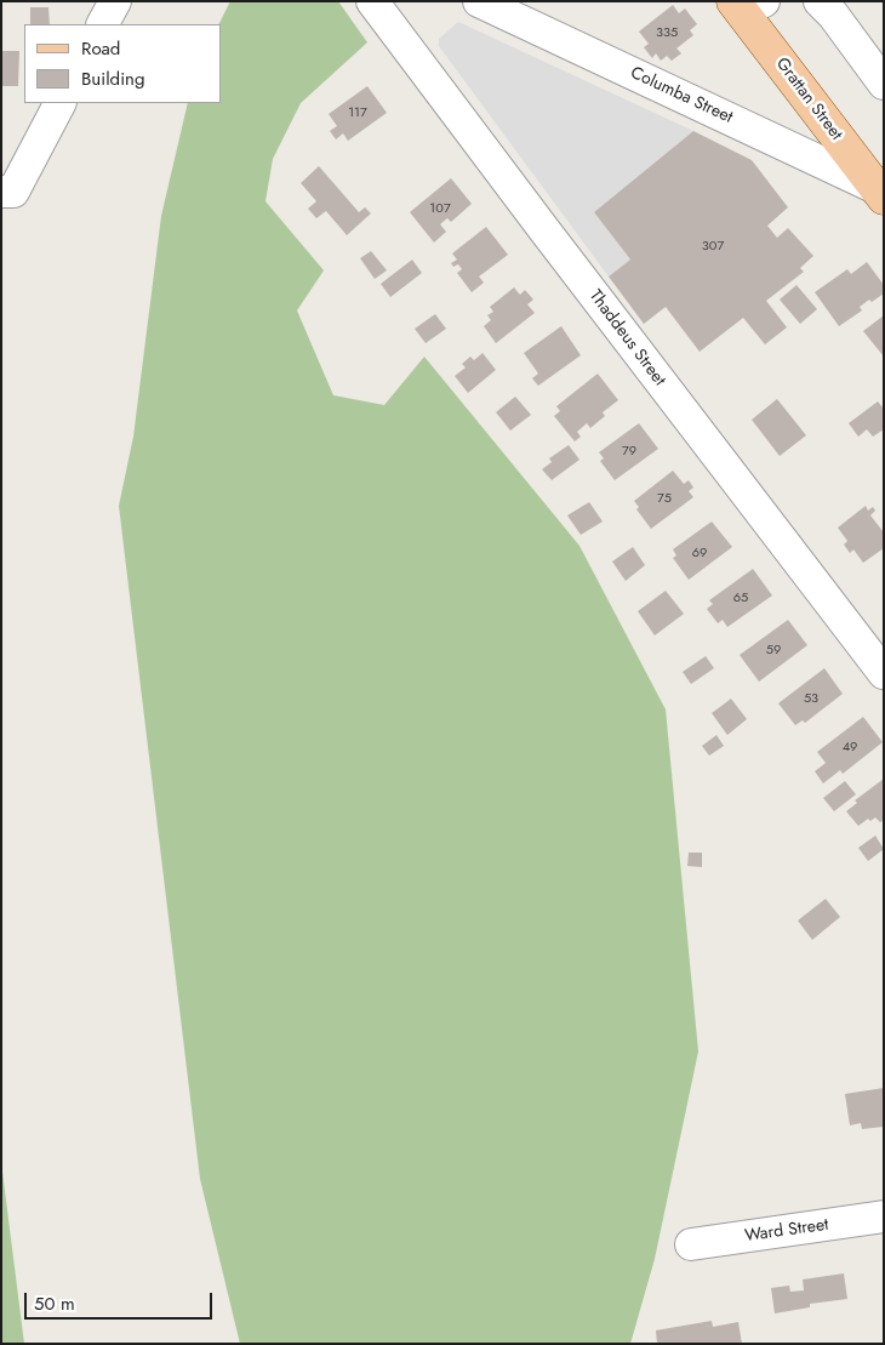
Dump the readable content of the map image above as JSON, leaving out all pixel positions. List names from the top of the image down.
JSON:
{
  "streets": {
    "main road": ["Grattan Street"],
    "street": ["Columba Street", "Thaddeus Street", "Ward Street"]
  },
  "crossings": [
    ["Columba Street", "Grattan Street"]
  ],
  "house_numbers": [
    "335",
    "117",
    "107",
    "307",
    "79",
    "75",
    "69",
    "65",
    "59",
    "53",
    "49"
  ],
  "legend": ["Road", "Building"],
  "scale_bar": "50 m"
}
